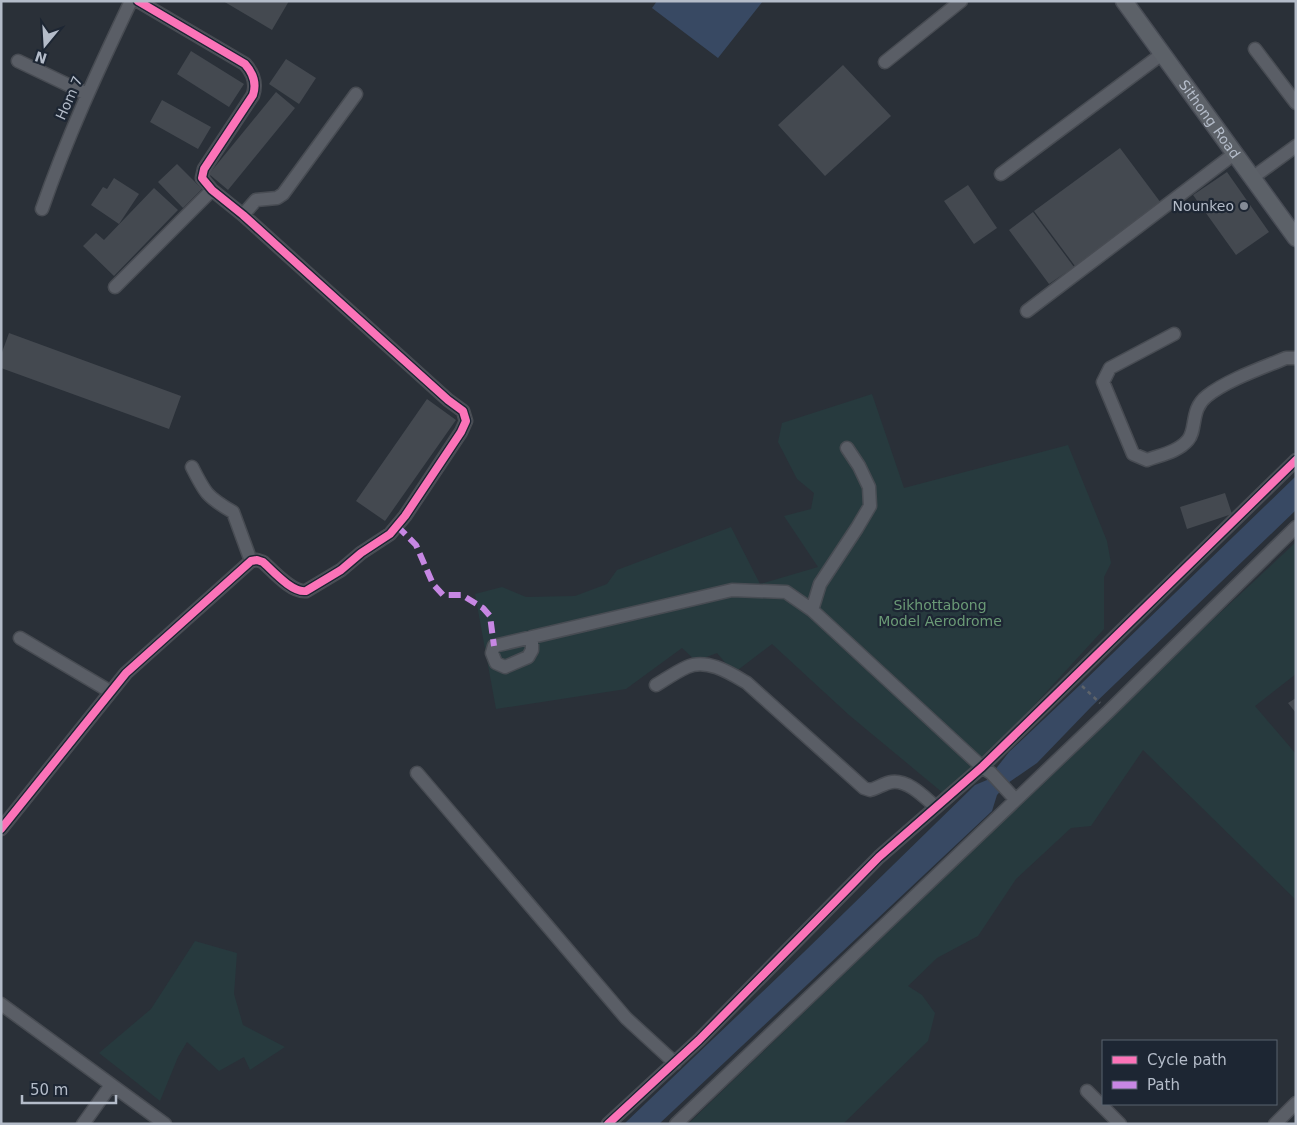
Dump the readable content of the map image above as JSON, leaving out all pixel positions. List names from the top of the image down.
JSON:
{
  "streets": {
    "main road": ["Sithong Road"],
    "street": ["Hom 7"]
  },
  "parks": ["Sikhottabong Model Aerodrome"],
  "places": ["Nounkeo"],
  "legend": ["Cycle path", "Path"],
  "scale_bar": "50 m",
  "north": "bottom"
}
